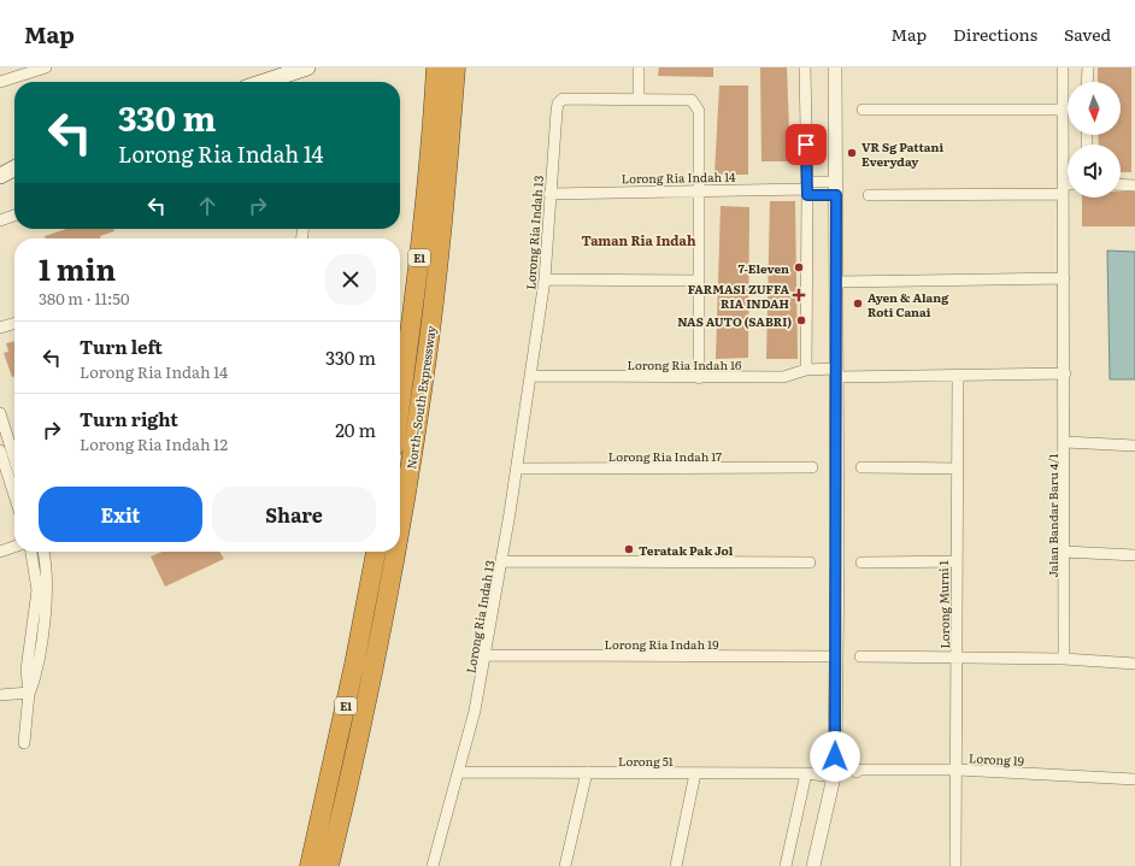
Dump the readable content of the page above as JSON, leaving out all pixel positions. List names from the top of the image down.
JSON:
{
  "streets": {
    "highway": ["E1", "North–South Expressway"],
    "street": [
      "Lorong Ria Indah 14",
      "Lorong Ria Indah 13",
      "Lorong Ria Indah 16",
      "Lorong Ria Indah 17",
      "Jalan Bandar Baru 4/1",
      "Lorong Murni 1",
      "Lorong Ria Indah 19",
      "Lorong 19",
      "Lorong 51"
    ]
  },
  "crossings": [
    ["Lorong Ria Indah 14", "Lorong Ria Indah 13"],
    ["Lorong Ria Indah 13", "Lorong Ria Indah 16"],
    ["Lorong Ria Indah 13", "Lorong Ria Indah 17"],
    ["Lorong Ria Indah 13", "Lorong Ria Indah 19"],
    ["Lorong Ria Indah 13", "Lorong 51"],
    ["Lorong Ria Indah 16", "Jalan Bandar Baru 4/1"],
    ["Lorong Ria Indah 16", "Lorong Murni 1"],
    ["Jalan Bandar Baru 4/1", "Lorong Murni 1"]
  ],
  "districts": ["Taman Ria Indah"],
  "places": {
    "other": [
      "VR Sg Pattani Everyday",
      "7-Eleven",
      "Ayen & Alang Roti Canai",
      "NAS AUTO (SABRI)",
      "Teratak Pak Jol"
    ],
    "health": ["FARMASI ZUFFA RIA INDAH"]
  },
  "north": "bottom",
  "page": {
    "header": "Map",
    "nav": ["Map", "Directions", "Saved"],
    "turn": ["330 m", "Lorong Ria Indah 14"],
    "heading": ["1 min", "380 m · 11:50"],
    "list": [
      {
        "name": "Turn left",
        "note": "Lorong Ria Indah 14",
        "value": "330 m"
      },
      {
        "name": "Turn right",
        "note": "Lorong Ria Indah 12",
        "value": "20 m"
      }
    ],
    "buttons": ["Exit", "Share"]
  }
}
